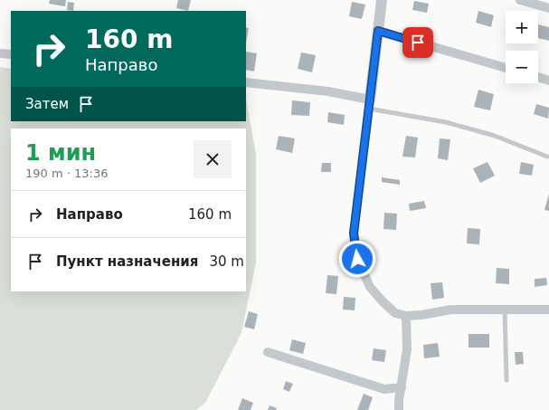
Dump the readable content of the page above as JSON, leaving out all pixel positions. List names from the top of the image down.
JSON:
{
  "page": {
    "map_buttons": ["+", "−"],
    "turn": ["160 m", "Направо"],
    "then": "Затем",
    "heading": ["1 мин", "190 m · 13:36"],
    "list": [
      {
        "name": "Направо",
        "value": "160 m"
      },
      {
        "name": "Пункт назначения",
        "value": "30 m"
      }
    ]
  }
}
